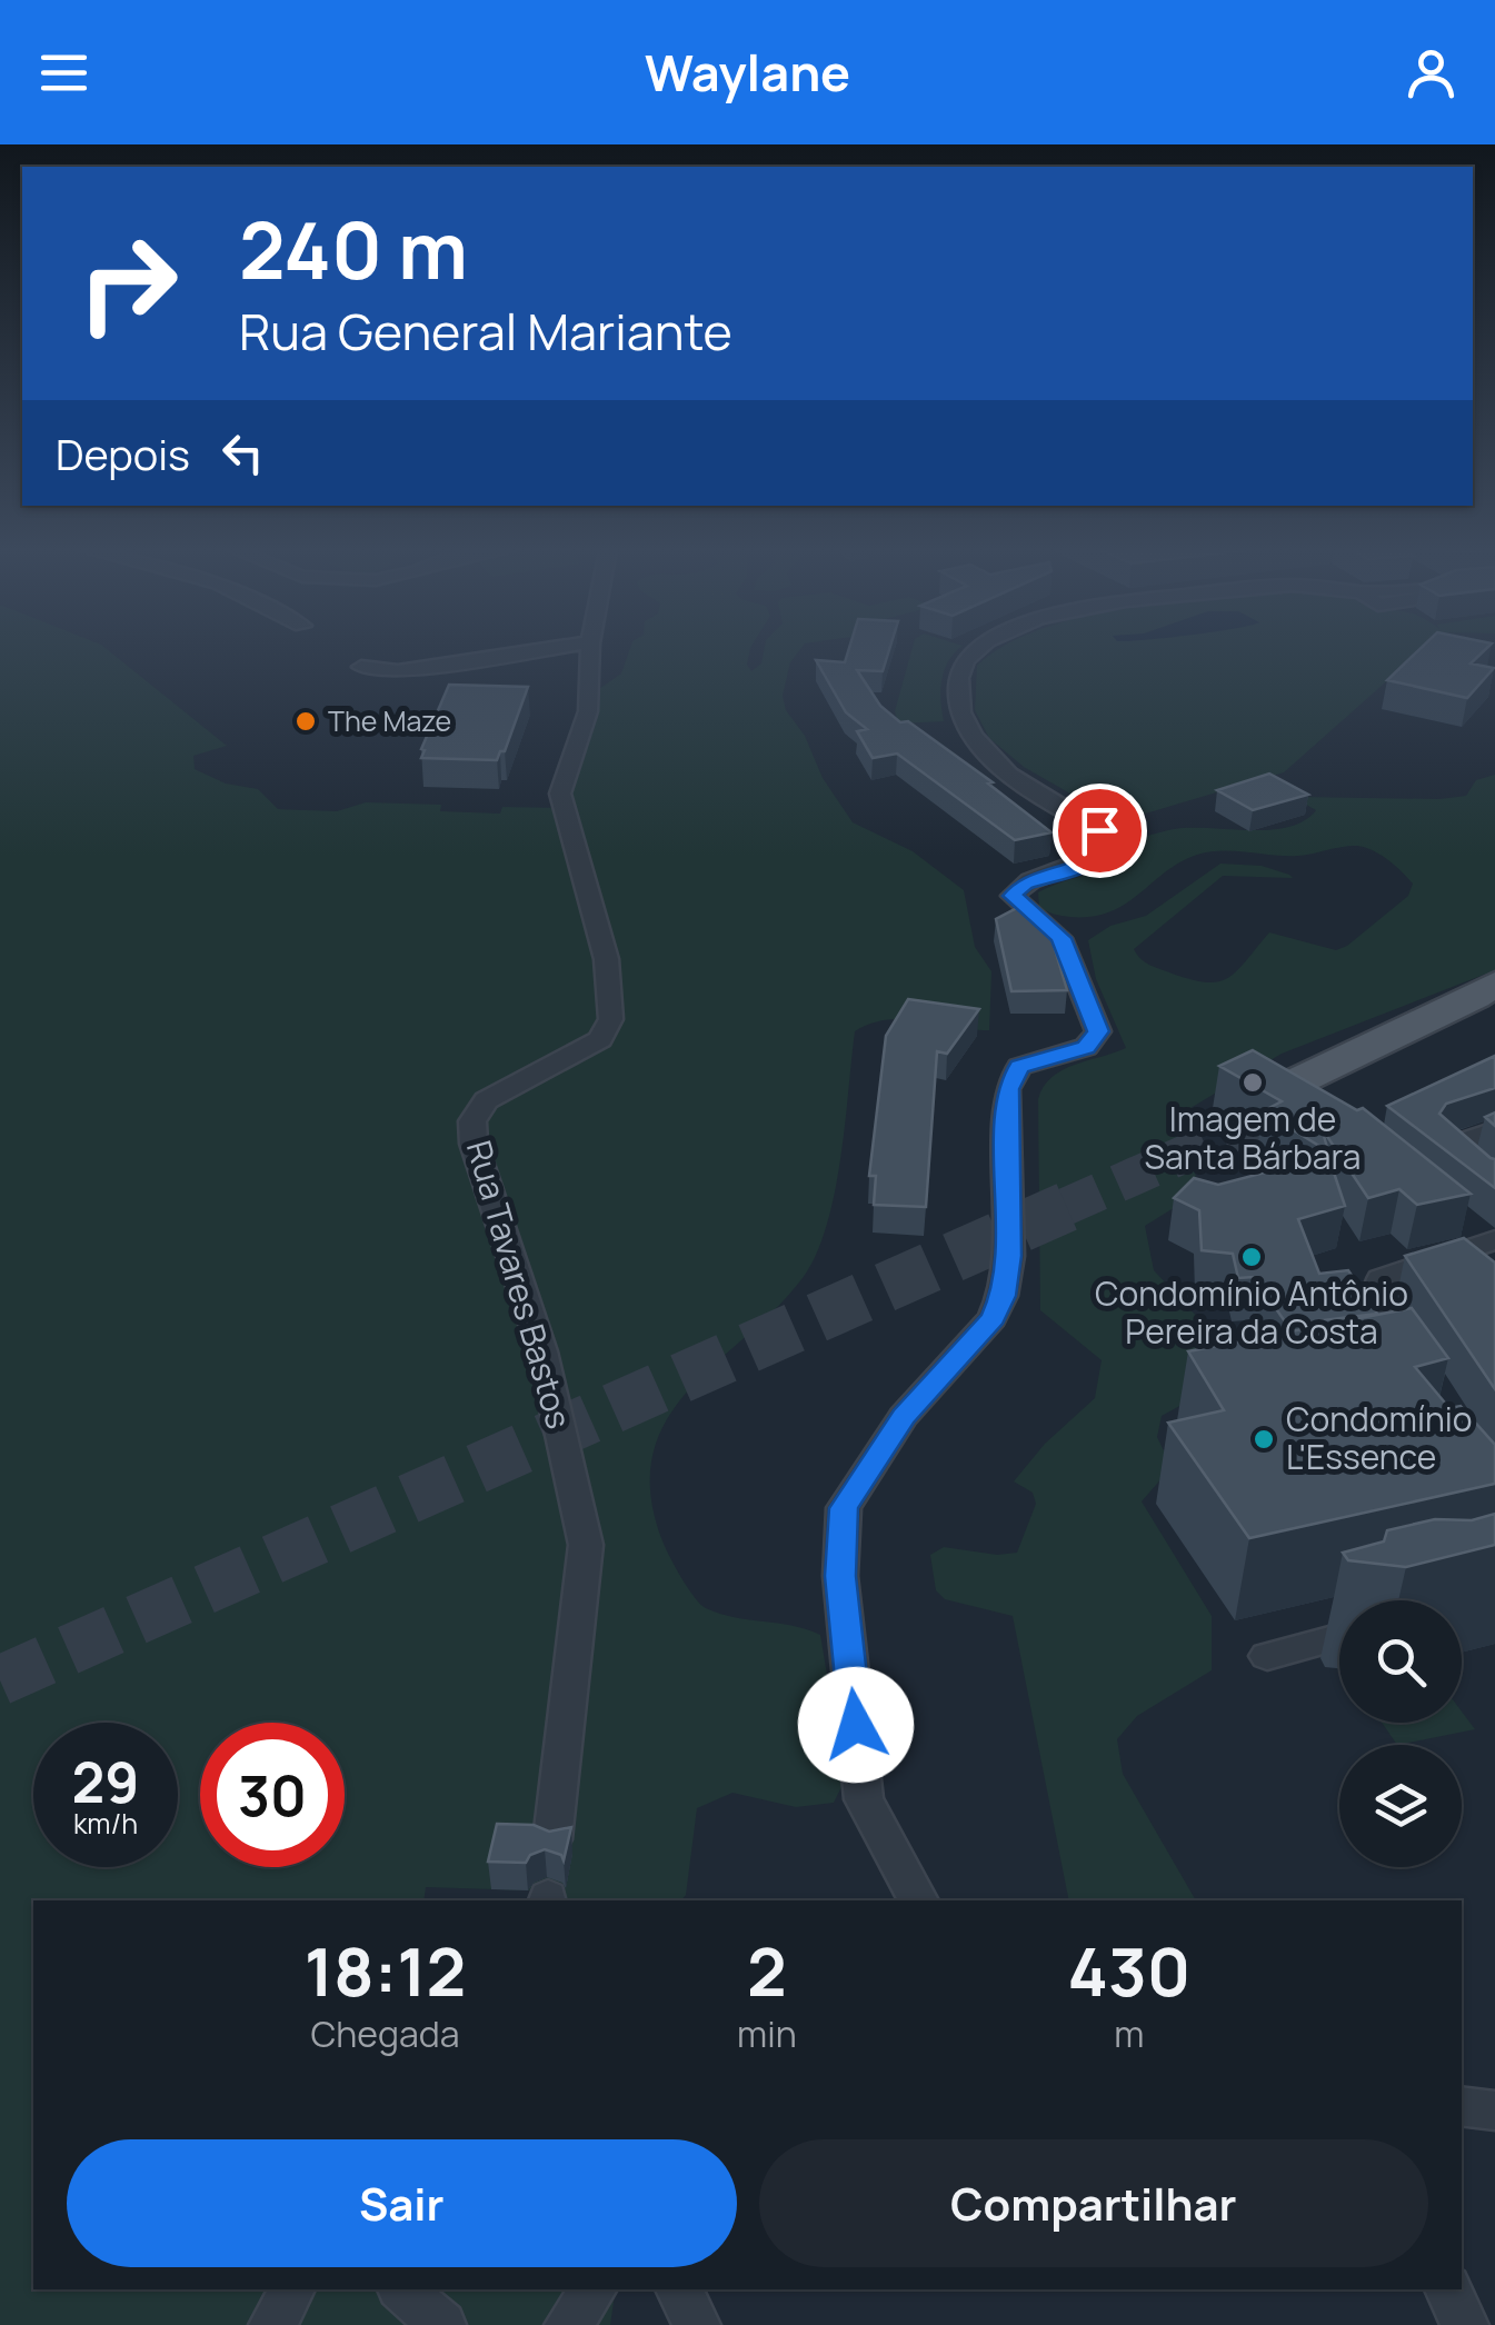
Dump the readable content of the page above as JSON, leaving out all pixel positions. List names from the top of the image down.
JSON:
{
  "streets": {
    "street": ["Rua Tavares Bastos"]
  },
  "places": [
    "The Maze",
    "Imagem de Santa Bárbara",
    "Condomínio Antônio Pereira da Costa",
    "Condomínio L'Essence"
  ],
  "page": {
    "header": "Waylane",
    "turn": ["240 m", "Rua General Mariante"],
    "then": "Depois",
    "speed": "29 km/h",
    "limit": "30",
    "eta": [
      "18:12",
      "Chegada",
      "2",
      "min",
      "430",
      "m"
    ],
    "buttons": ["Sair", "Compartilhar"]
  }
}
